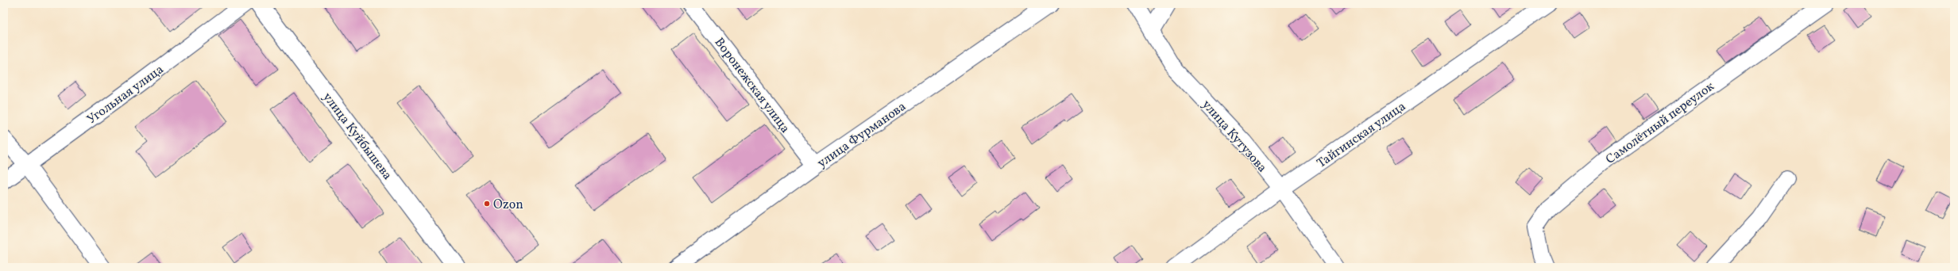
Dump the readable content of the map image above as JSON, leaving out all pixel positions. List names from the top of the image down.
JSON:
{
  "streets": {
    "street": [
      "Воронежская улица",
      "Угольная улица",
      "Самолётный переулок",
      "улица Фурманова",
      "Тайгинская улица",
      "улица Куйбышева",
      "улица Кутузова"
    ]
  },
  "crossings": [
    ["Воронежская улица", "улица Фурманова"],
    ["Тайгинская улица", "улица Кутузова"]
  ],
  "places": ["Ozon"]
}
